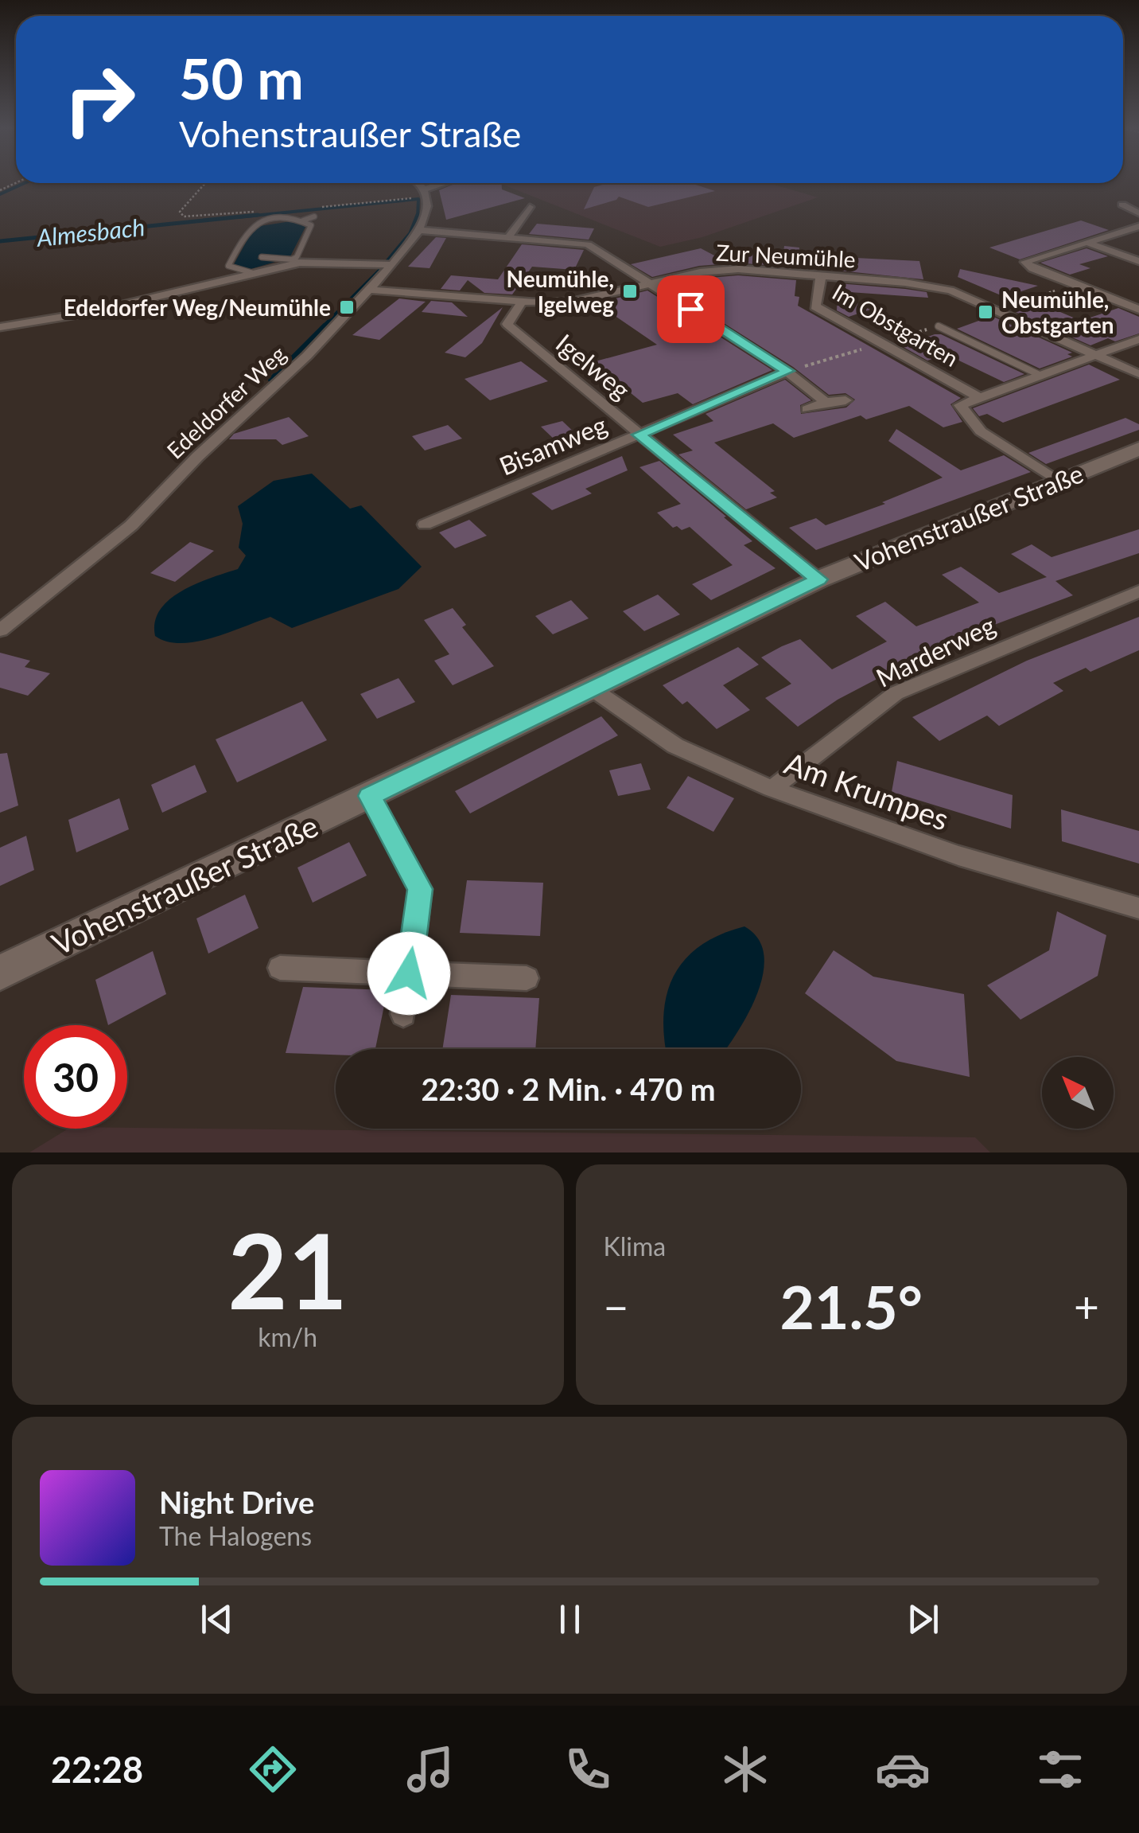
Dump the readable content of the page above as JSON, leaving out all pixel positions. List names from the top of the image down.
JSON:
{
  "streets": {
    "main road": ["Vohenstraußer Straße"],
    "street": [
      "Zur Neumühle",
      "Im Obstgarten",
      "Igelweg",
      "Edeldorfer Weg",
      "Bisamweg",
      "Marderweg",
      "Am Krumpes"
    ]
  },
  "crossings": [
    ["Zur Neumühle", "Im Obstgarten"],
    ["Zur Neumühle", "Igelweg"],
    ["Zur Neumühle", "Edeldorfer Weg"],
    ["Im Obstgarten", "Vohenstraußer Straße"],
    ["Igelweg", "Bisamweg"],
    ["Igelweg", "Vohenstraußer Straße"],
    ["Vohenstraußer Straße", "Am Krumpes"],
    ["Marderweg", "Am Krumpes"]
  ],
  "water": ["Almesbach"],
  "places": {
    "transit": ["Neumühle, Igelweg", "Edeldorfer Weg/Neumühle", "Neumühle, Obstgarten"]
  },
  "north": "top left",
  "page": {
    "turn": ["50 m", "Vohenstraußer Straße"],
    "limit": "30",
    "trip": "22:30 · 2 Min. · 470 m",
    "tile": [
      ["21", "km/h"],
      "Klima"
    ],
    "heat": ["−", "21.5°", "+"],
    "song": ["Night Drive", "The Halogens"],
    "tabs": "22:28"
  }
}
